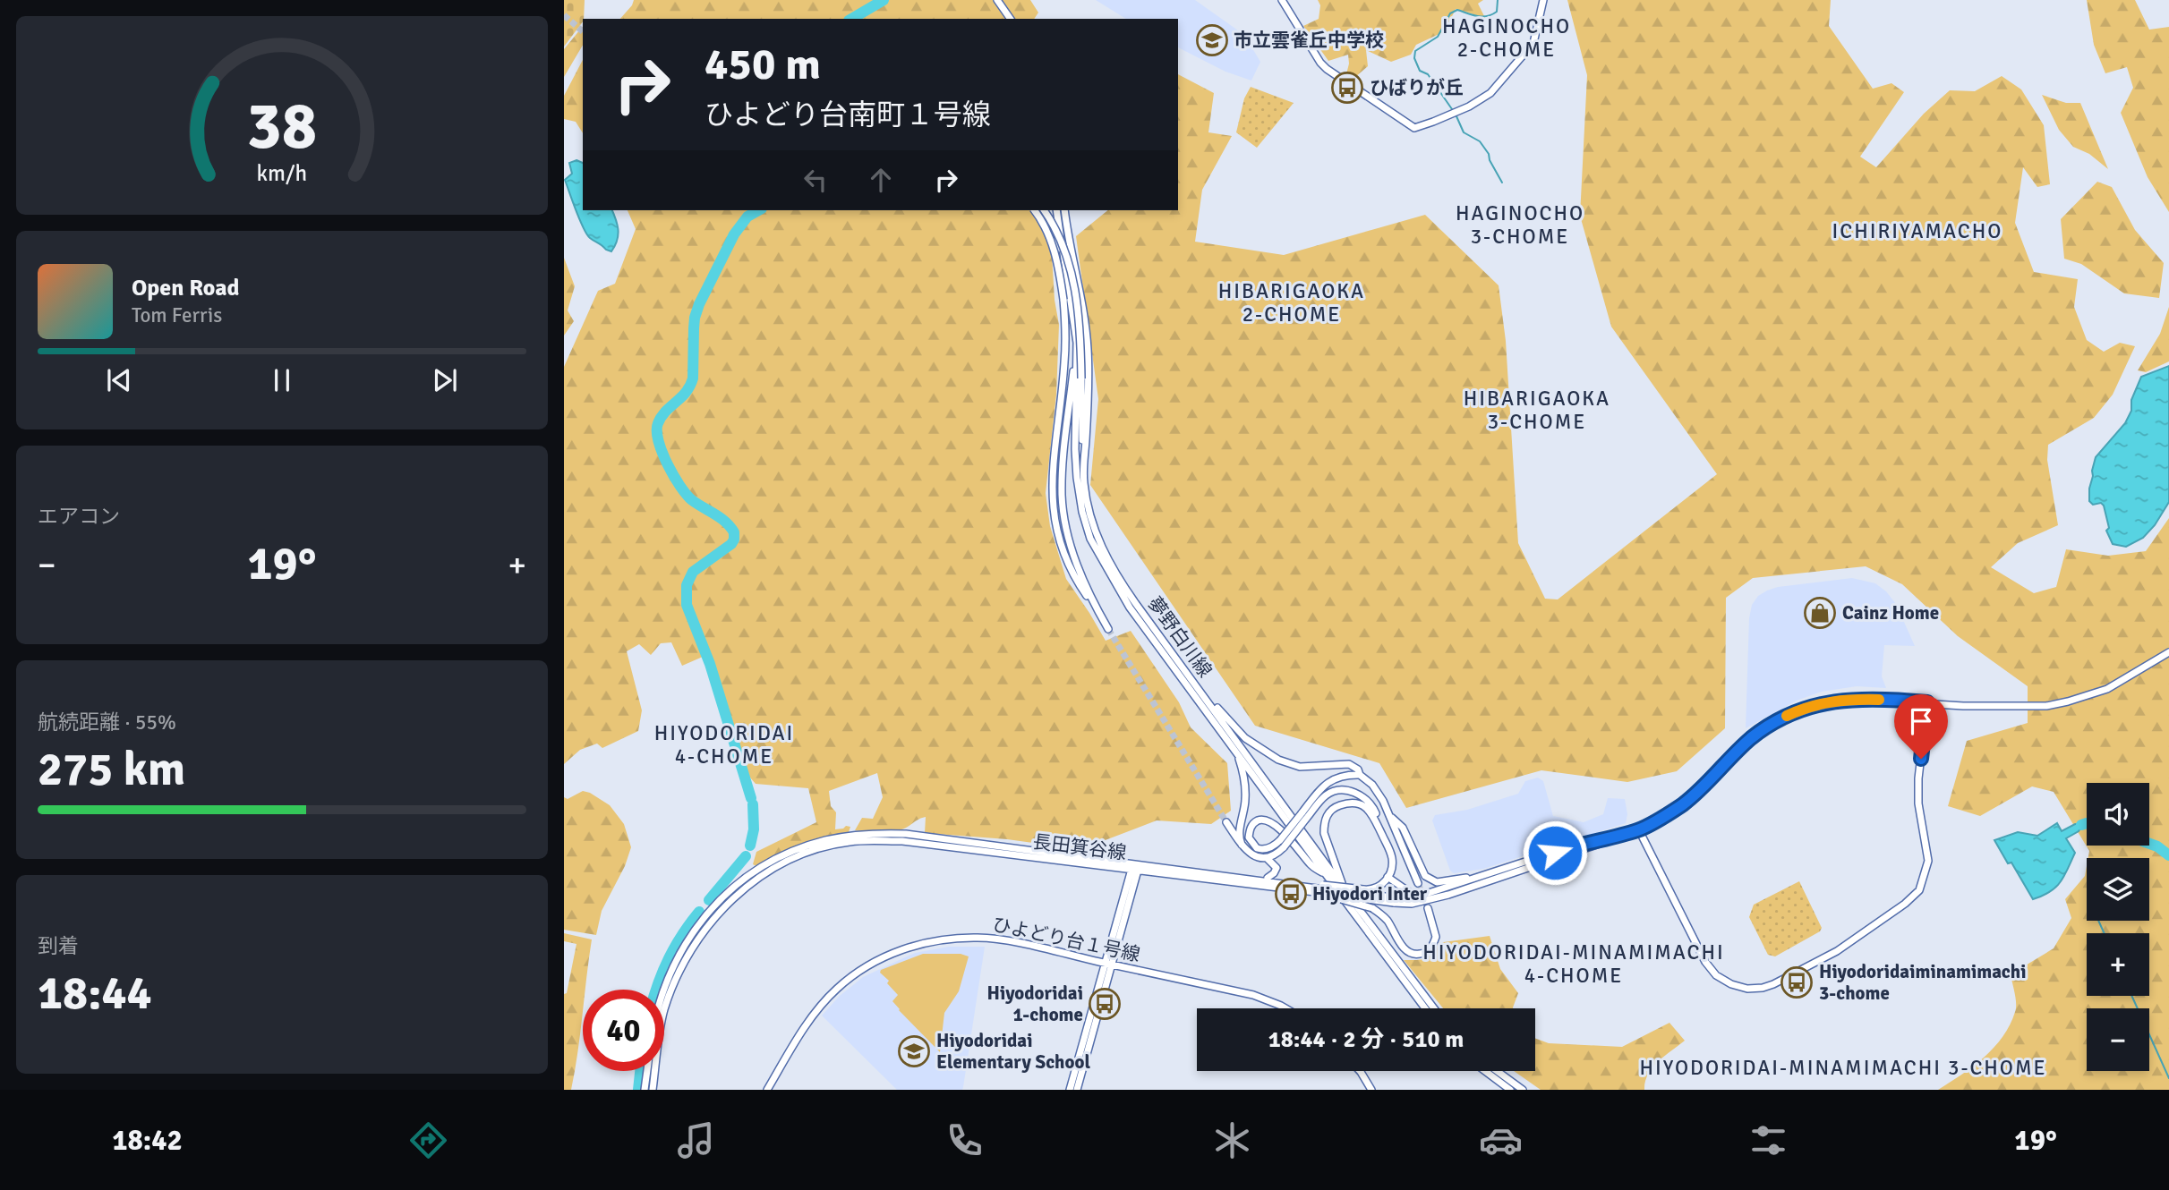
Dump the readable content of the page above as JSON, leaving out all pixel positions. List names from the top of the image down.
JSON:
{
  "streets": {
    "street": ["夢野白川線", "長田箕谷線", "ひよどり台１号線"]
  },
  "districts": [
    "HAGINOCHO 2-CHOME",
    "HAGINOCHO 3-CHOME",
    "ICHIRIYAMACHO",
    "HIBARIGAOKA 2-CHOME",
    "HIBARIGAOKA 3-CHOME",
    "HIYODORIDAI 4-CHOME",
    "HIYODORIDAI-MINAMIMACHI 4-CHOME",
    "HIYODORIDAI-MINAMIMACHI 3-CHOME"
  ],
  "places": {
    "school or university": ["市立雲雀丘中学校", "Hiyodoridai Elementary School"],
    "bus stop": [
      "ひばりが丘",
      "Hiyodori Inter",
      "Hiyodoridaiminamimachi 3-chome",
      "Hiyodoridai 1-chome"
    ],
    "shop": ["Cainz Home"]
  },
  "page": {
    "turn": ["450 m", "ひよどり台南町１号線"],
    "song": ["Open Road", "Tom Ferris"],
    "tile": [
      "エアコン",
      ["航続距離 · 55%", "275 km"],
      ["到着", "18:44"]
    ],
    "heat": ["−", "19°", "+"],
    "map_buttons": ["+", "−"],
    "limit": "40",
    "trip": "18:44 · 2 分 · 510 m",
    "tabs": ["18:42", "19°"],
    "gauge": ["38", "km/h"]
  }
}
